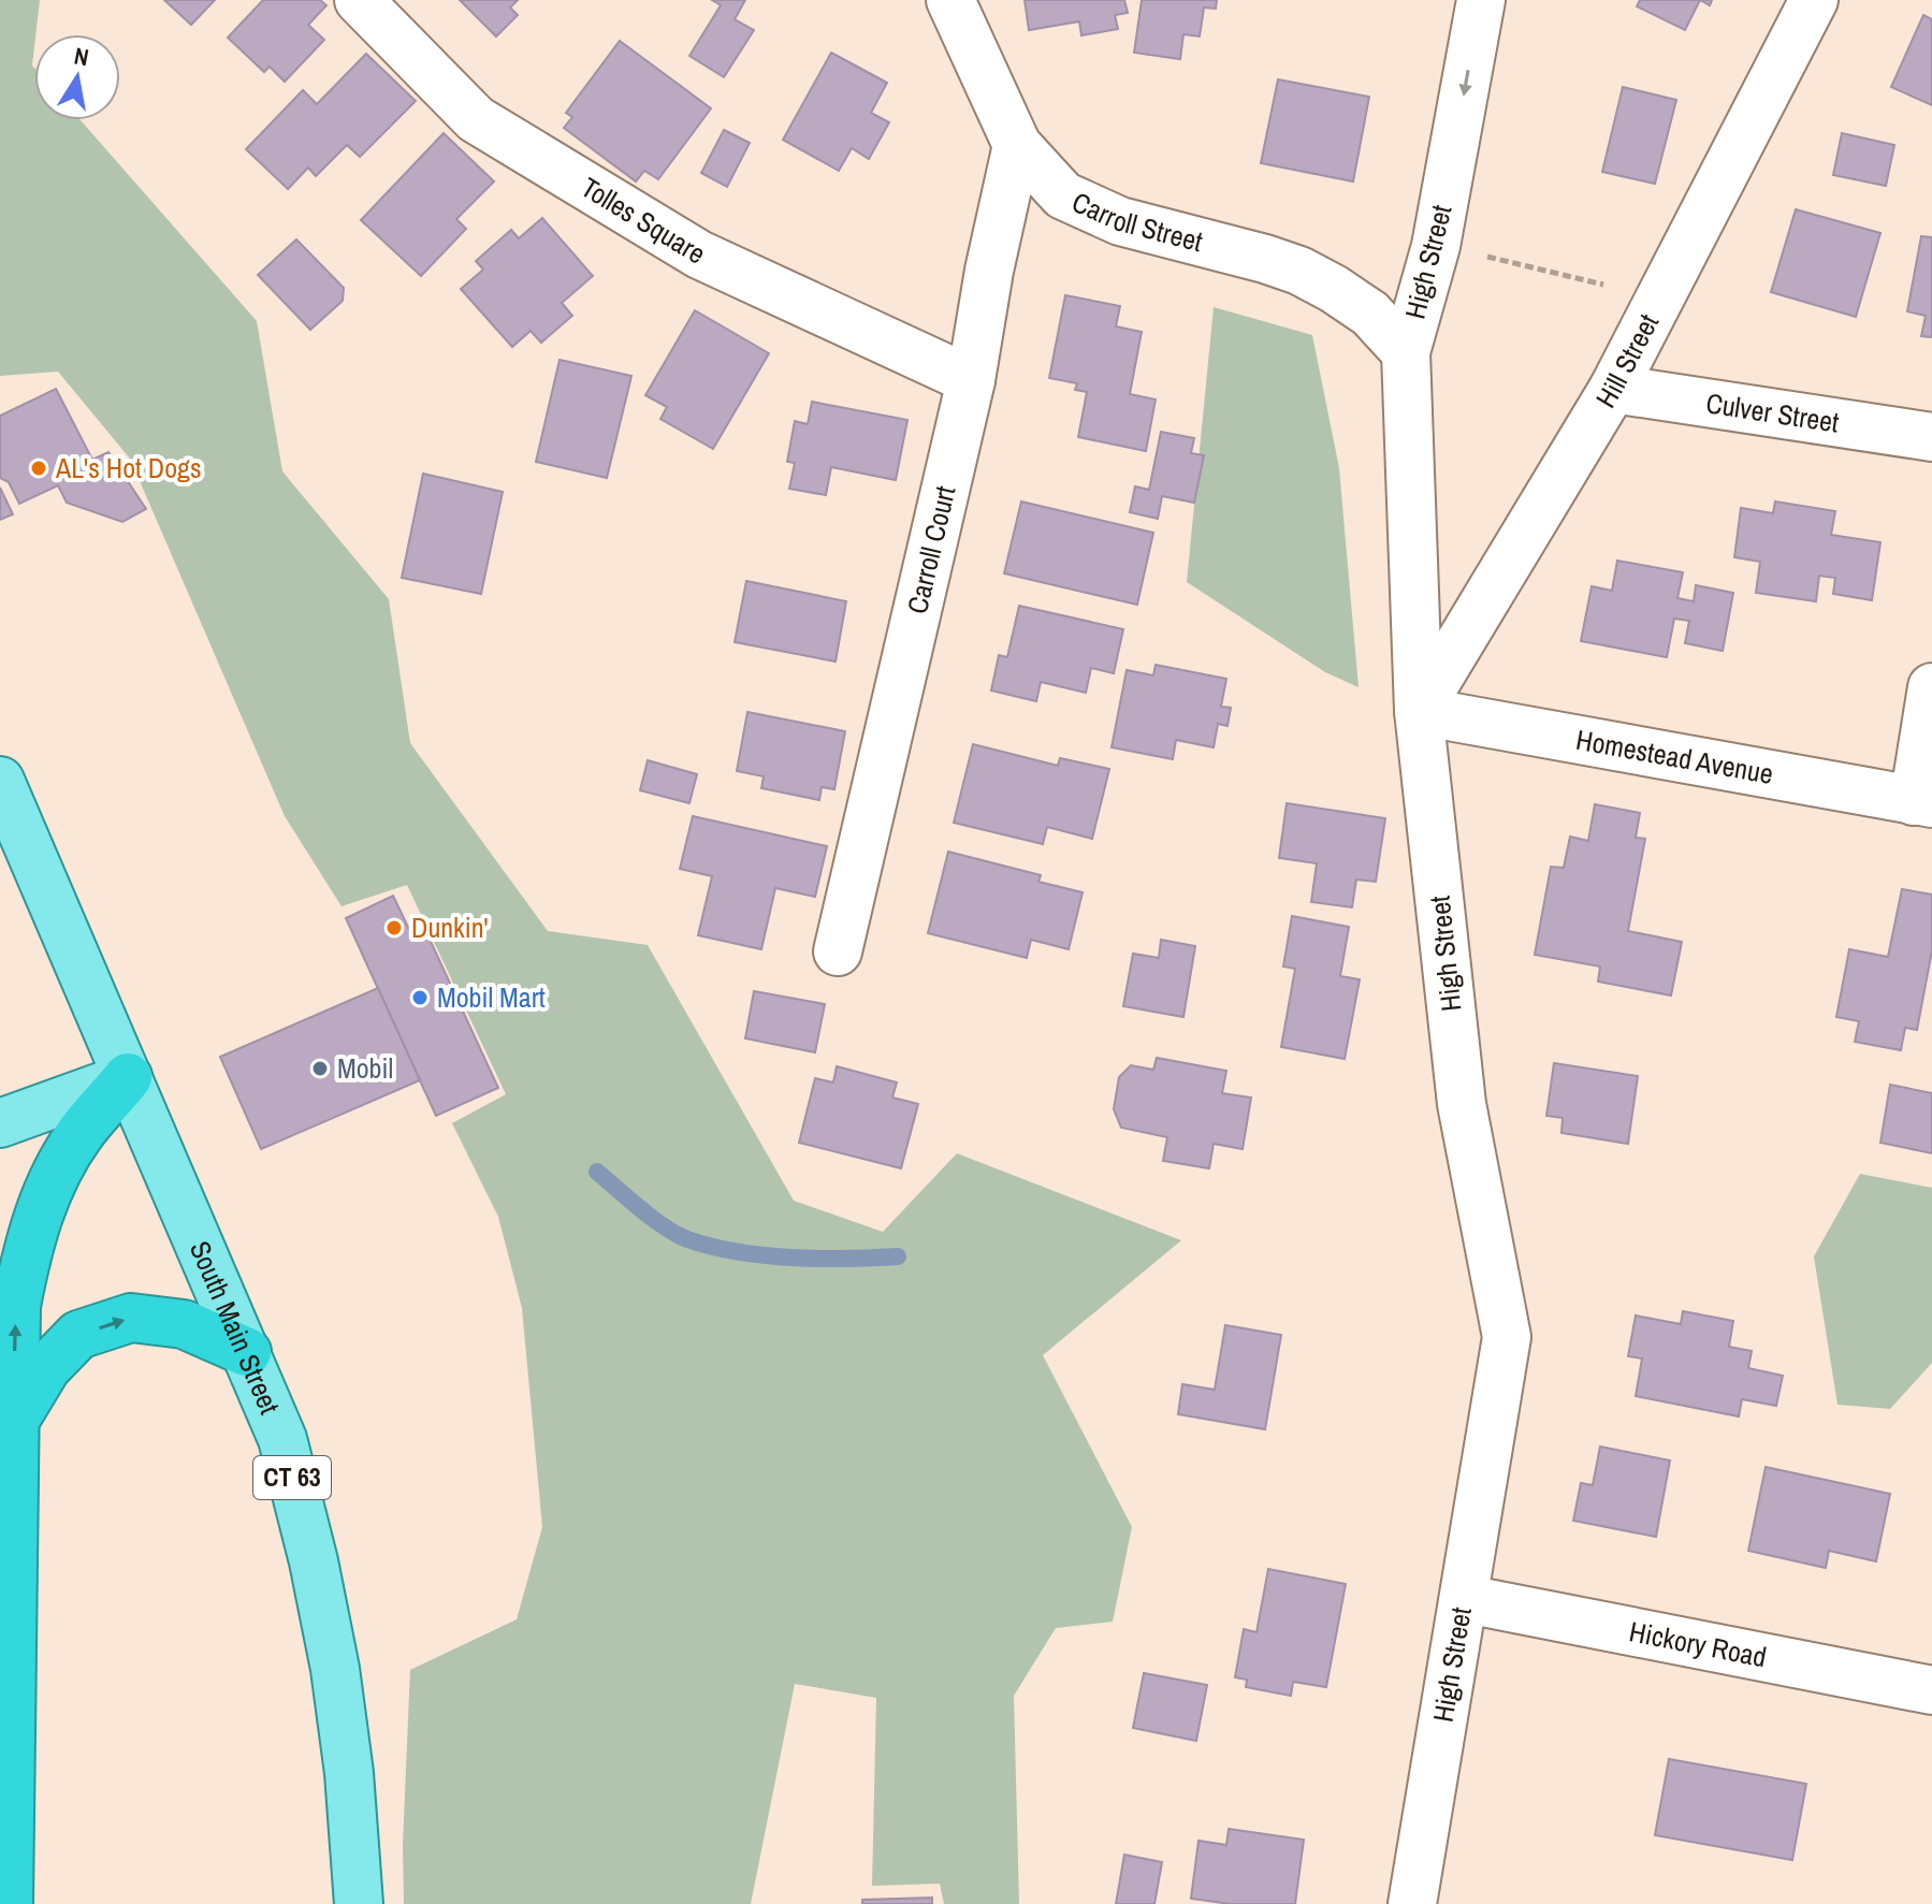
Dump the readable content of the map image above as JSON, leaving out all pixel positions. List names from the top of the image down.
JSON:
{
  "streets": {
    "main road": ["South Main Street", "CT 63"],
    "street": [
      "Carroll Street",
      "Tolles Square",
      "High Street",
      "Hill Street",
      "Culver Street",
      "Carroll Court",
      "Homestead Avenue",
      "Hickory Road"
    ]
  },
  "crossings": [
    ["Carroll Street", "High Street"],
    ["Carroll Street", "Carroll Court"],
    ["Tolles Square", "Carroll Court"],
    ["High Street", "Hill Street"],
    ["High Street", "Homestead Avenue"],
    ["High Street", "Hickory Road"],
    ["Hill Street", "Culver Street"],
    ["Hill Street", "Homestead Avenue"]
  ],
  "places": [
    "AL's Hot Dogs",
    "Dunkin'",
    "Mobil Mart",
    "Mobil"
  ],
  "north": "top"
}
